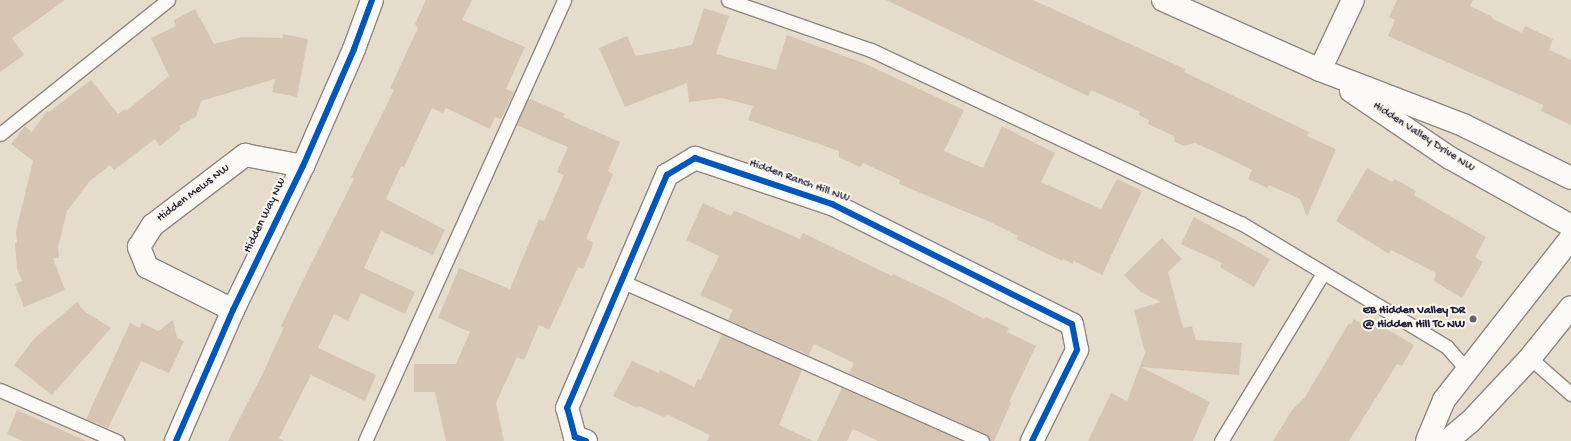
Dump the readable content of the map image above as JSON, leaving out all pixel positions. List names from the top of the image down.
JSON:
{
  "streets": {
    "street": [
      "Hidden Valley Drive NW",
      "Hidden Ranch Hill NW",
      "Hidden Mews NW",
      "Hidden Way NW"
    ]
  },
  "crossings": [
    ["Hidden Mews NW", "Hidden Way NW"]
  ],
  "places": ["EB Hidden Valley DR @ Hidden Hill TC NW"]
}
